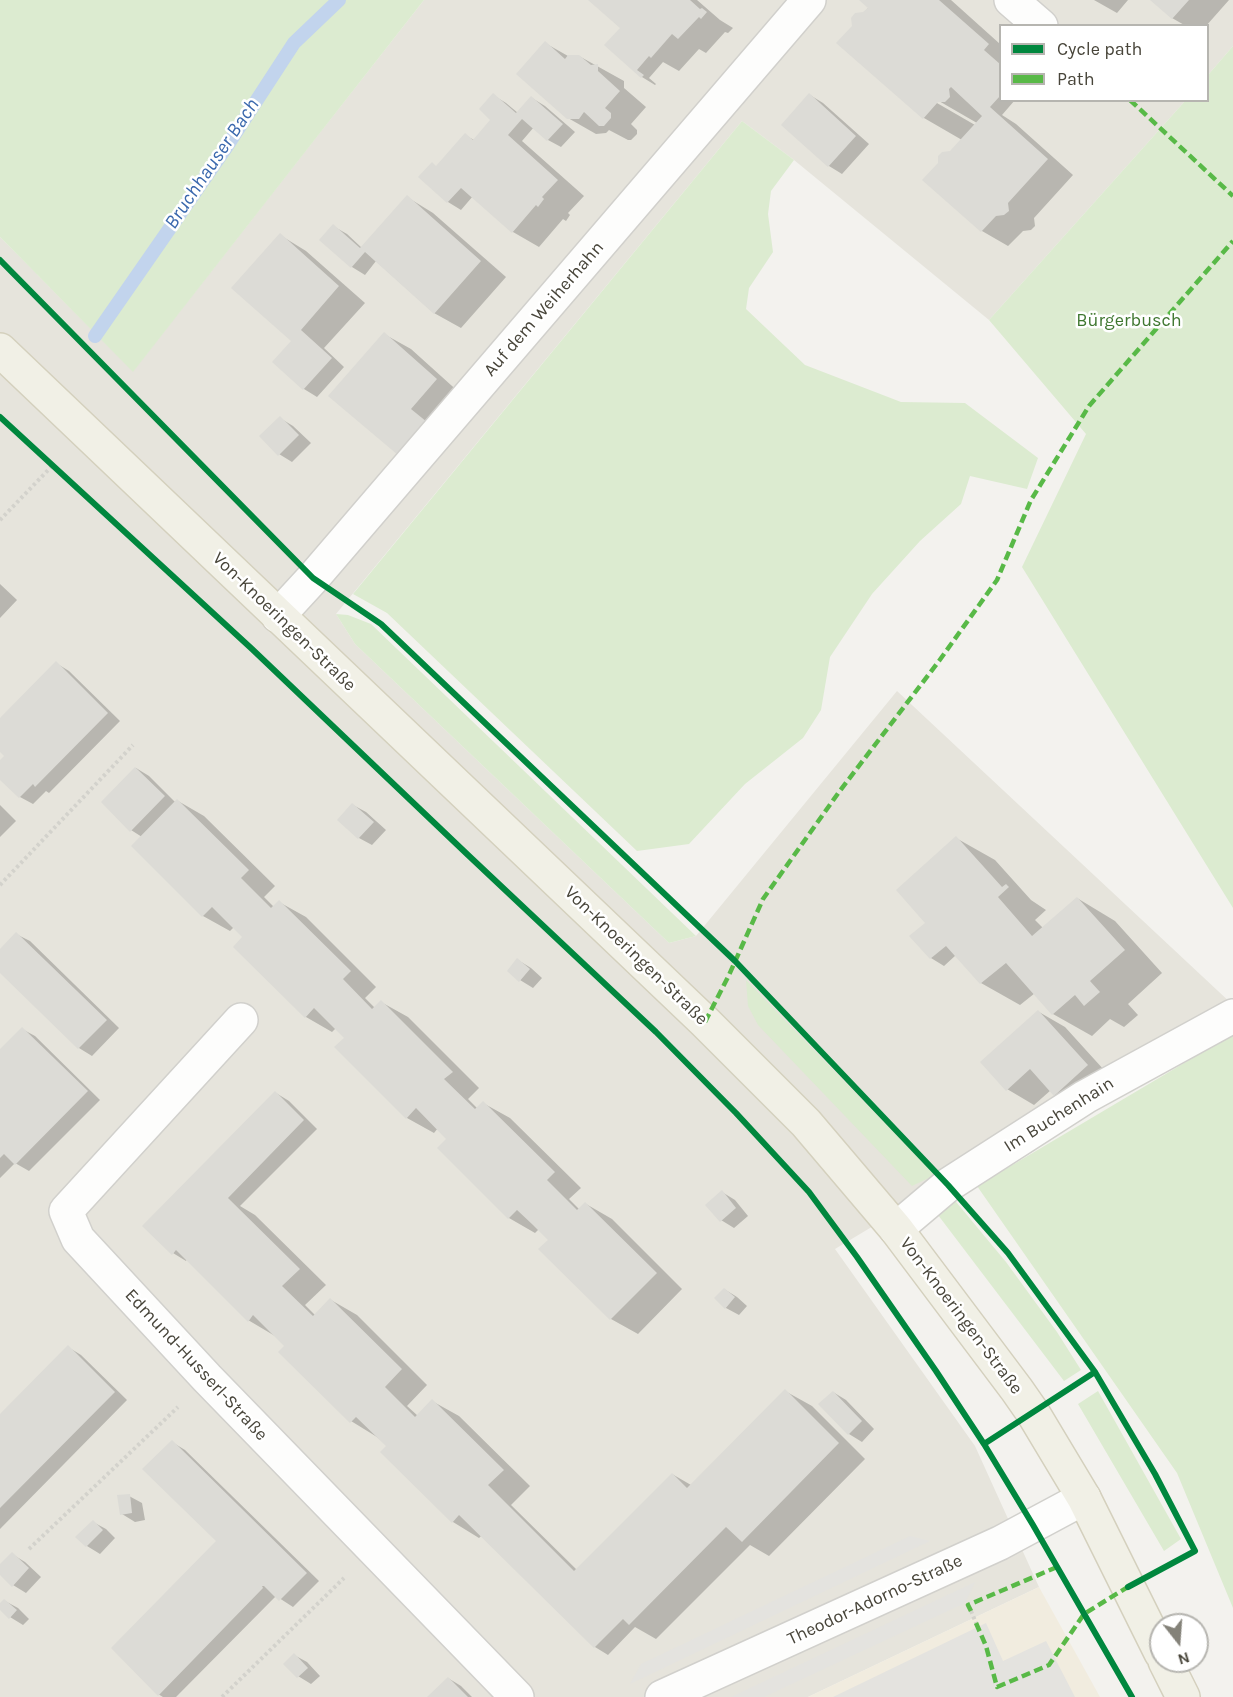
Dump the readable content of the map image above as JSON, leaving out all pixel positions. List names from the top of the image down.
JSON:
{
  "streets": {
    "main road": ["Von-Knoeringen-Straße"],
    "street": [
      "Auf dem Weiherhahn",
      "Im Buchenhain",
      "Edmund-Husserl-Straße",
      "Theodor-Adorno-Straße"
    ]
  },
  "crossings": [
    ["Auf dem Weiherhahn", "Von-Knoeringen-Straße"],
    ["Von-Knoeringen-Straße", "Im Buchenhain"],
    ["Von-Knoeringen-Straße", "Theodor-Adorno-Straße"]
  ],
  "water": ["Bruchhauser Bach"],
  "parks": ["Bürgerbusch"],
  "legend": ["Cycle path", "Path"],
  "north": "bottom"
}
